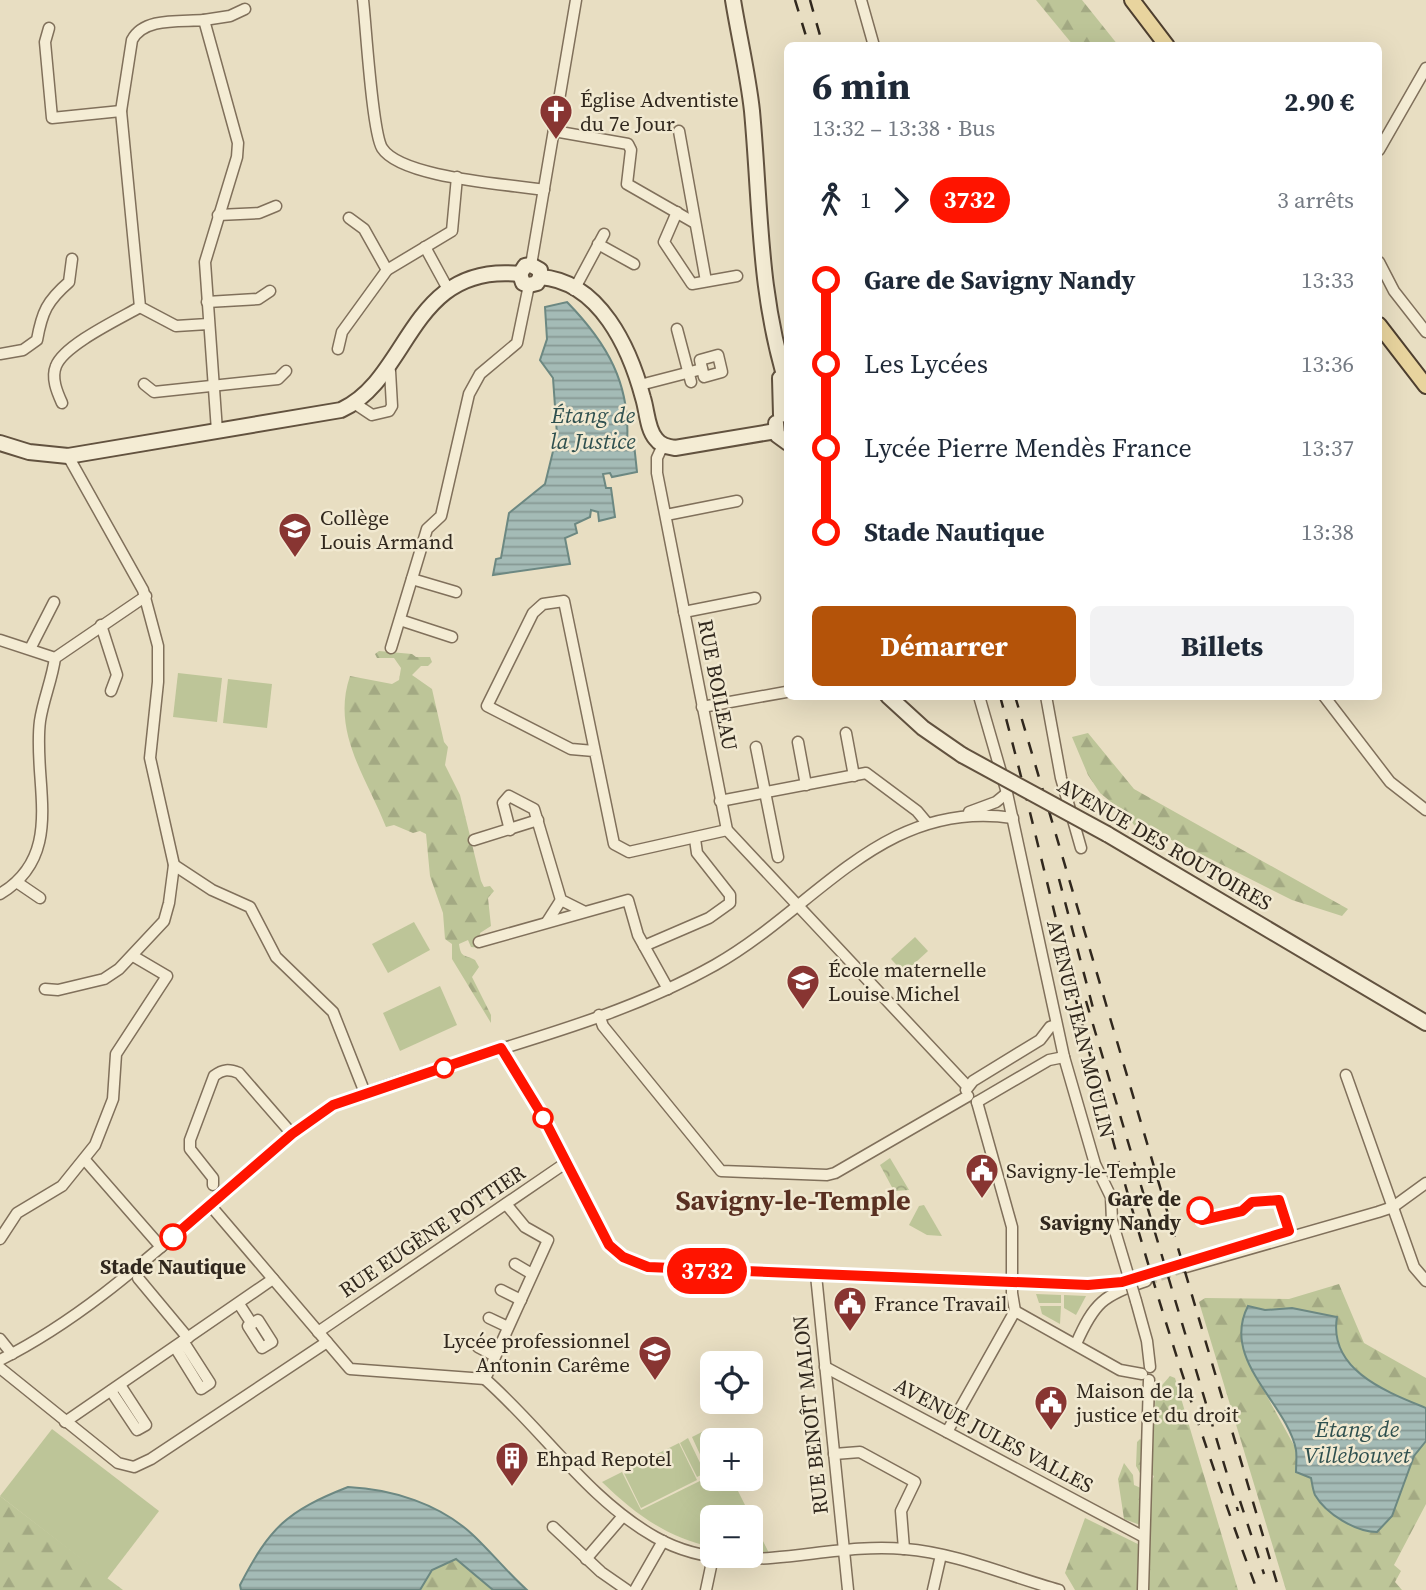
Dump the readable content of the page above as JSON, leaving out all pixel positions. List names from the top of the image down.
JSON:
{
  "streets": {
    "street": [
      "RUE BOILEAU",
      "AVENUE DES ROUTOIRES",
      "AVENUE JEAN MOULIN",
      "RUE EUGÈNE POTTIER",
      "RUE BENOÎT MALON",
      "AVENUE JULES VALLES"
    ]
  },
  "crossings": [
    ["AVENUE JEAN MOULIN", "AVENUE JULES VALLES"],
    ["RUE BENOÎT MALON", "AVENUE JULES VALLES"]
  ],
  "districts": ["Savigny-le-Temple"],
  "water": ["Étang de la Justice", "Étang de Villebouvet"],
  "places": {
    "church": ["Église Adventiste du 7e Jour"],
    "school or university": ["Collège Louis Armand", "École maternelle Louise Michel", "Lycée professionnel Antonin Carême"],
    "public building": ["Savigny-le-Temple", "France Travail", "Maison de la justice et du droit"],
    "other": ["Gare de Savigny Nandy", "Stade Nautique"],
    "building": ["Ehpad Repotel"]
  },
  "lines": ["bus line 3732"],
  "page": {
    "on_map": "3732",
    "heading": ["6 min", "13:32 – 13:38 · Bus", "2.90 €"],
    "legs": ["1", "3732", "3 arrêts"],
    "list": [
      {
        "name": "Gare de Savigny Nandy",
        "value": "13:33"
      },
      {
        "name": "Les Lycées",
        "value": "13:36"
      },
      {
        "name": "Lycée Pierre Mendès France",
        "value": "13:37"
      },
      {
        "name": "Stade Nautique",
        "value": "13:38"
      }
    ],
    "buttons": ["Démarrer", "Billets"],
    "map_buttons": ["+", "−"]
  }
}
